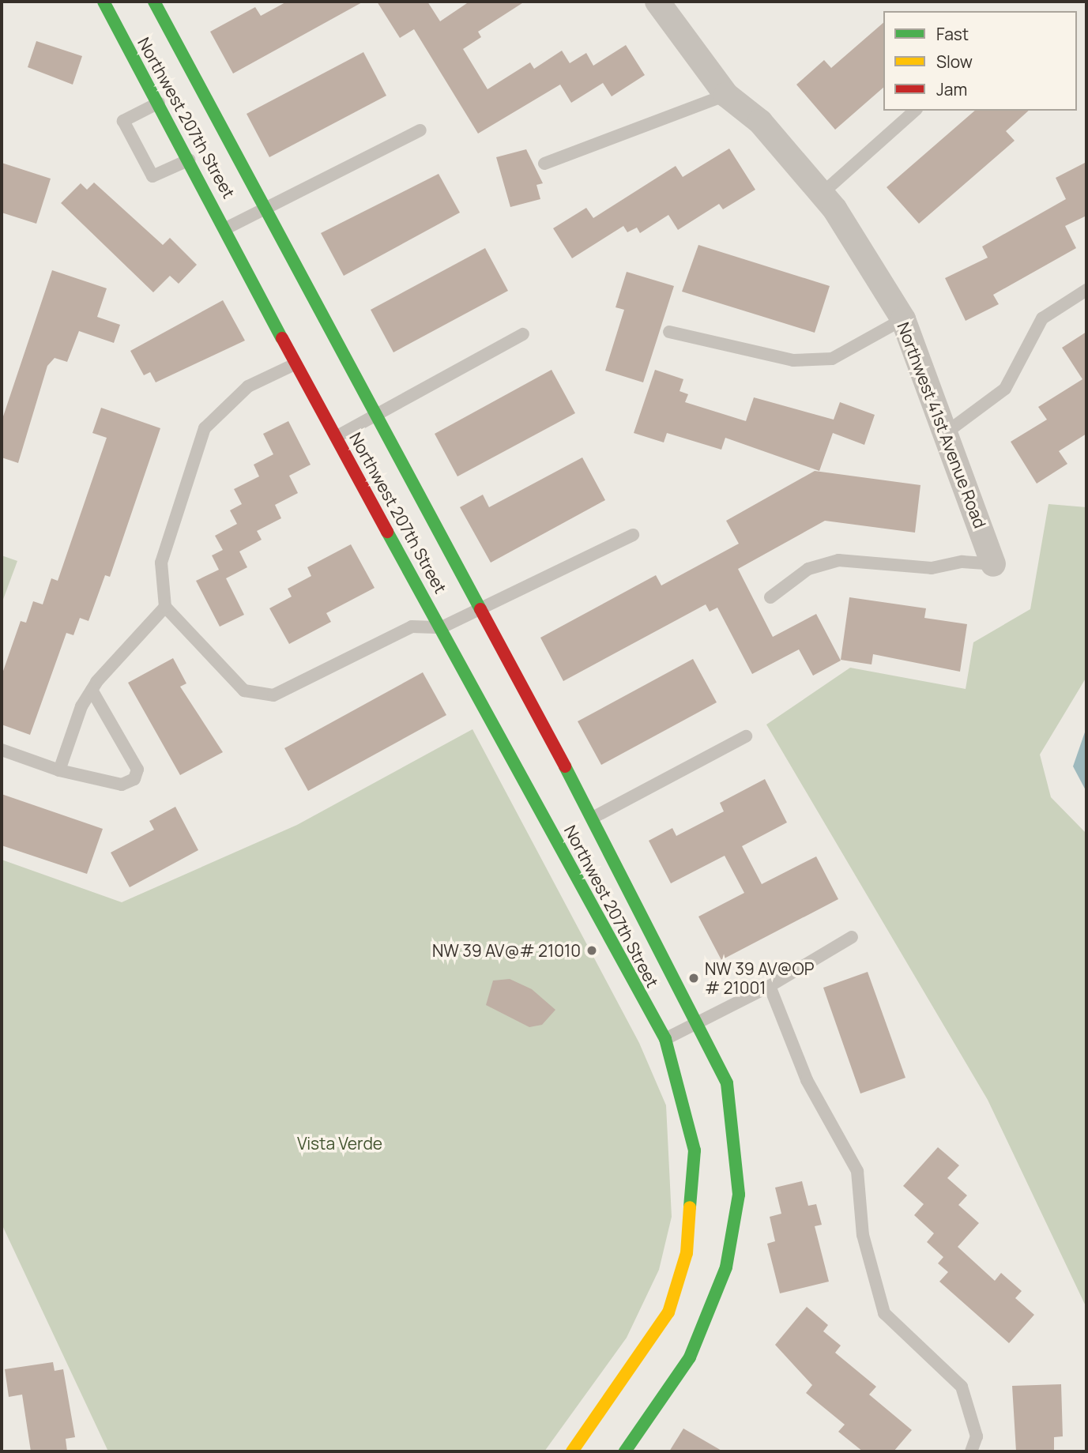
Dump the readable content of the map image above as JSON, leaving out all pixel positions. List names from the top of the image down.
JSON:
{
  "streets": {
    "street": ["Northwest 207th Street", "Northwest 41st Avenue Road"]
  },
  "parks": ["Vista Verde"],
  "places": ["NW 39 AV@# 21010", "NW 39 AV@OP # 21001"],
  "legend": ["Fast", "Slow", "Jam"]
}
